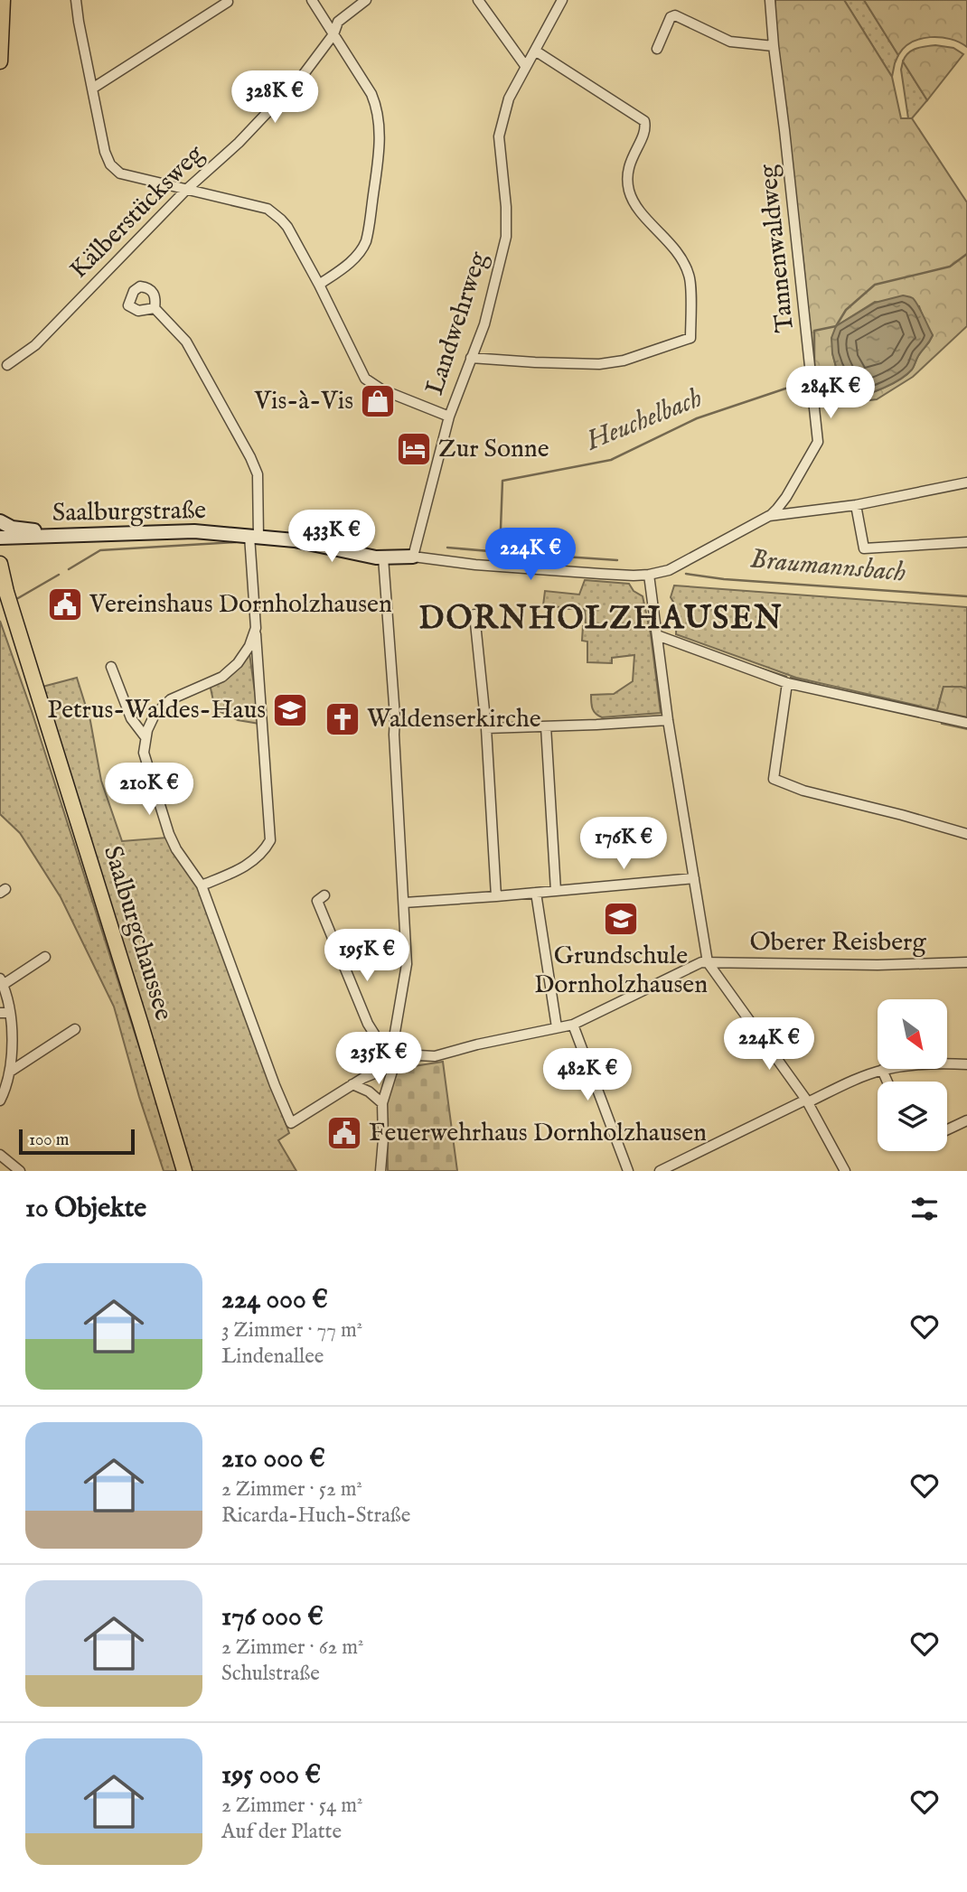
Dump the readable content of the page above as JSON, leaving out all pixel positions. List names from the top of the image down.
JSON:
{
  "streets": {
    "main road": ["Saalburgchaussee"],
    "street": [
      "Kälberstücksweg",
      "Tannenwaldweg",
      "Landwehrweg",
      "Saalburgstraße",
      "Oberer Reisberg"
    ]
  },
  "crossings": [
    ["Landwehrweg", "Saalburgstraße"]
  ],
  "districts": ["DORNHOLZHAUSEN"],
  "water": ["Heuchelbach", "Braumannsbach"],
  "places": {
    "shop": ["Vis-à-Vis"],
    "hotel": ["Zur Sonne"],
    "public building": ["Vereinshaus Dornholzhausen", "Feuerwehrhaus Dornholzhausen"],
    "school or university": ["Petrus-Waldes-Haus", "Grundschule Dornholzhausen"],
    "church": ["Waldenserkirche"]
  },
  "scale_bar": "100 m",
  "north": "bottom right",
  "page": {
    "price": [
      "328K €",
      "284K €",
      "433K €",
      "224K €",
      "210K €",
      "176K €",
      "195K €",
      "224K €",
      "235K €",
      "482K €"
    ],
    "scale": "100 m",
    "heading": "10 Objekte",
    "list": [
      {
        "name": "224 000 €",
        "note": "3 Zimmer · 77 m² · Lindenallee"
      },
      {
        "name": "210 000 €",
        "note": "2 Zimmer · 52 m² · Ricarda-Huch-Straße"
      },
      {
        "name": "176 000 €",
        "note": "2 Zimmer · 62 m² · Schulstraße"
      },
      {
        "name": "195 000 €",
        "note": "2 Zimmer · 54 m² · Auf der Platte"
      }
    ]
  }
}
